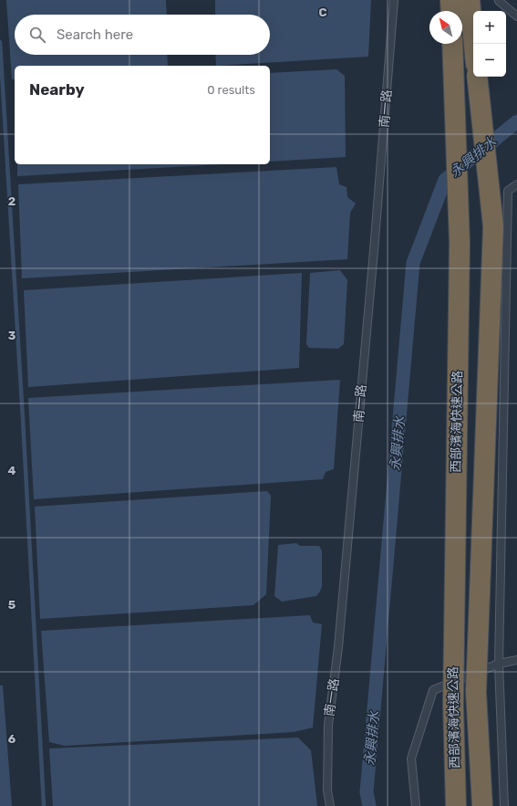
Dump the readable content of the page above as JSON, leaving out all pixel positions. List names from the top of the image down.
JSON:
{
  "streets": {
    "highway": ["西部濱海快速公路"],
    "lane": ["南一路"]
  },
  "water": ["永興排水"],
  "north": "top left",
  "page": {
    "map_buttons": ["+", "−"],
    "search": "Search here",
    "heading": ["Nearby", "0 results"]
  },
  "grid": {
    "columns": ["C"],
    "rows": [
      "2",
      "3",
      "4",
      "5",
      "6"
    ]
  }
}
